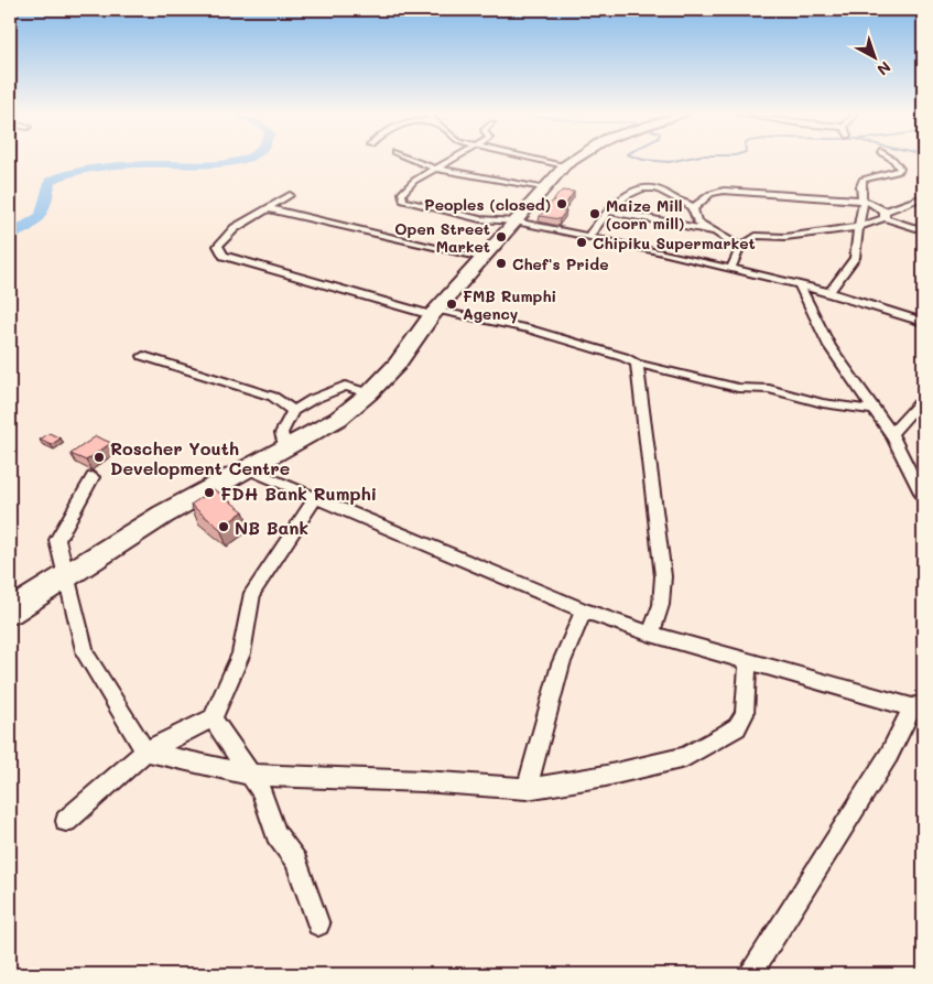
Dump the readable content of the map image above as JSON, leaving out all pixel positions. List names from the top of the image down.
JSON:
{
  "places": [
    "Peoples (closed)",
    "Maize Mill (corn mill)",
    "Open Street Market",
    "Chipiku Supermarket",
    "Chef's Pride",
    "FMB Rumphi Agency",
    "Roscher Youth Development Centre",
    "FDH Bank Rumphi",
    "NB Bank"
  ],
  "north": "bottom right"
}
